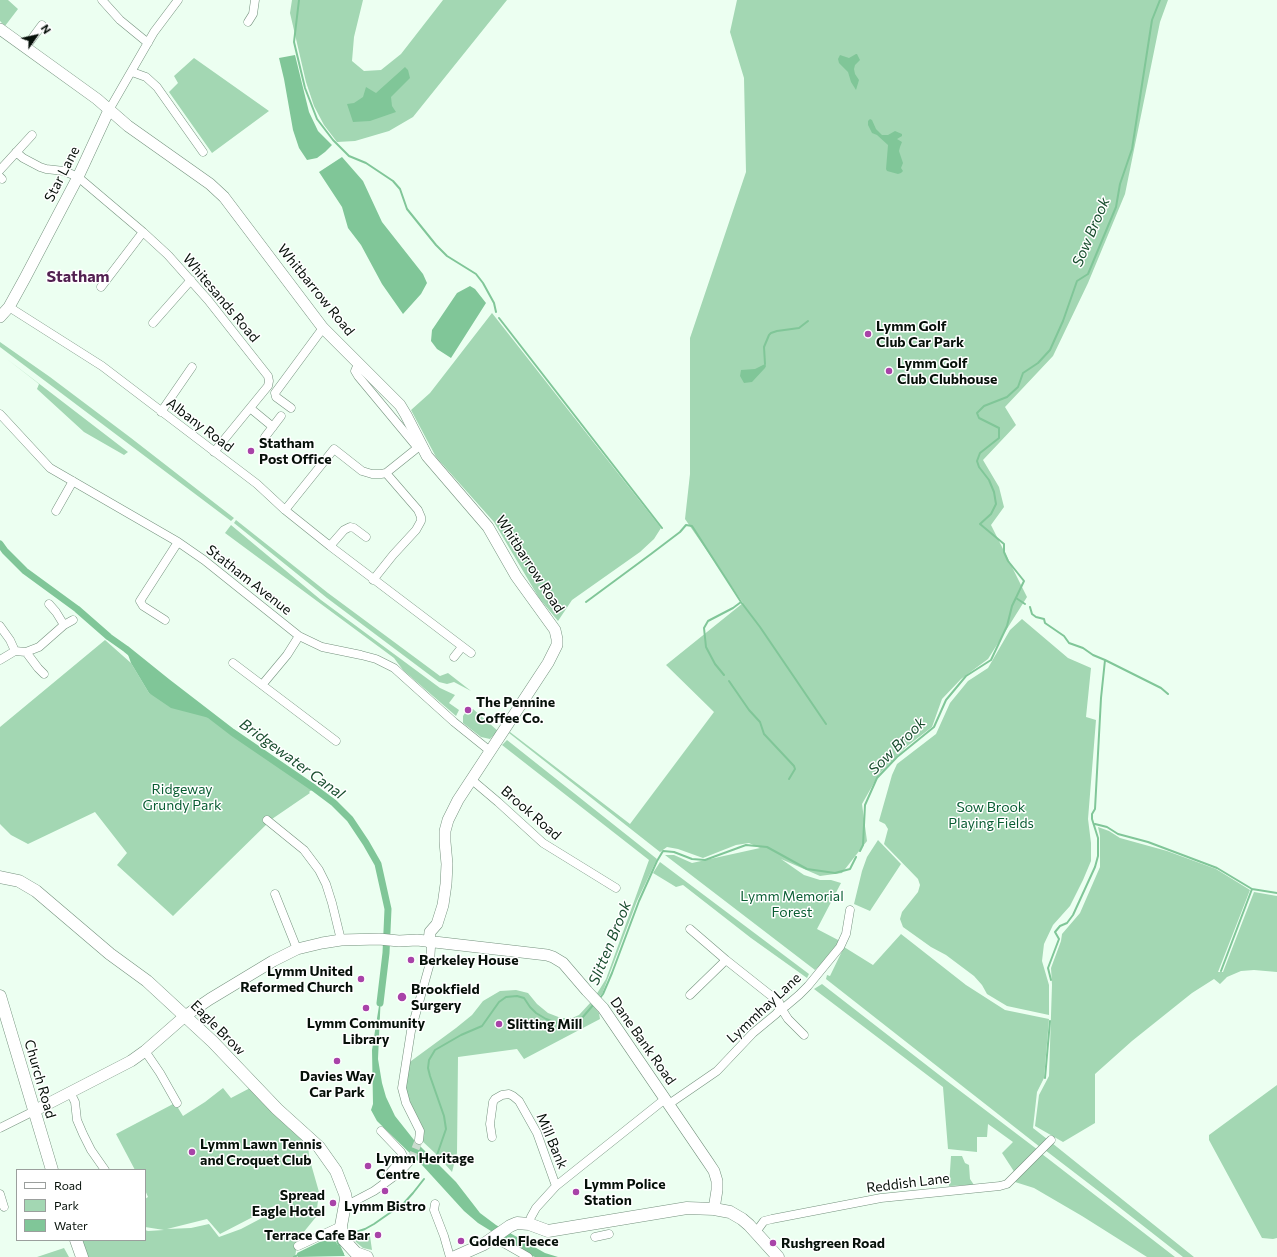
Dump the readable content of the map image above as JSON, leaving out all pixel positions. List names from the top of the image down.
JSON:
{
  "streets": {
    "main road": ["Eagle Brow", "Church Road"],
    "street": [
      "Star Lane",
      "Whitbarrow Road",
      "Whitesands Road",
      "Albany Road",
      "Statham Avenue",
      "Brook Road",
      "Lymmhay Lane",
      "Dane Bank Road",
      "Mill Bank",
      "Reddish Lane"
    ]
  },
  "crossings": [
    ["Star Lane", "Whitbarrow Road"],
    ["Star Lane", "Whitesands Road"],
    ["Star Lane", "Albany Road"],
    ["Whitbarrow Road", "Statham Avenue"],
    ["Whitbarrow Road", "Brook Road"],
    ["Whitbarrow Road", "Dane Bank Road"],
    ["Whitesands Road", "Albany Road"],
    ["Lymmhay Lane", "Dane Bank Road"],
    ["Eagle Brow", "Dane Bank Road"],
    ["Dane Bank Road", "Church Road"],
    ["Dane Bank Road", "Mill Bank"]
  ],
  "districts": ["Statham"],
  "water": ["Sow Brook", "Bridgewater Canal", "Slitten Brook"],
  "parks": ["Ridgeway Grundy Park", "Sow Brook Playing Fields", "Lymm Memorial Forest"],
  "places": [
    "Lymm Golf Club Car Park",
    "Lymm Golf Club Clubhouse",
    "Statham Post Office",
    "The Pennine Coffee Co.",
    "Berkeley House",
    "Lymm United Reformed Church",
    "Brookfield Surgery",
    "Lymm Community Library",
    "Slitting Mill",
    "Davies Way Car Park",
    "Lymm Lawn Tennis and Croquet Club",
    "Lymm Heritage Centre",
    "Lymm Bistro",
    "Lymm Police Station",
    "Spread Eagle Hotel",
    "Terrace Cafe Bar",
    "Golden Fleece",
    "Rushgreen Road"
  ],
  "legend": ["Road", "Park", "Water"],
  "north": "top right"
}
